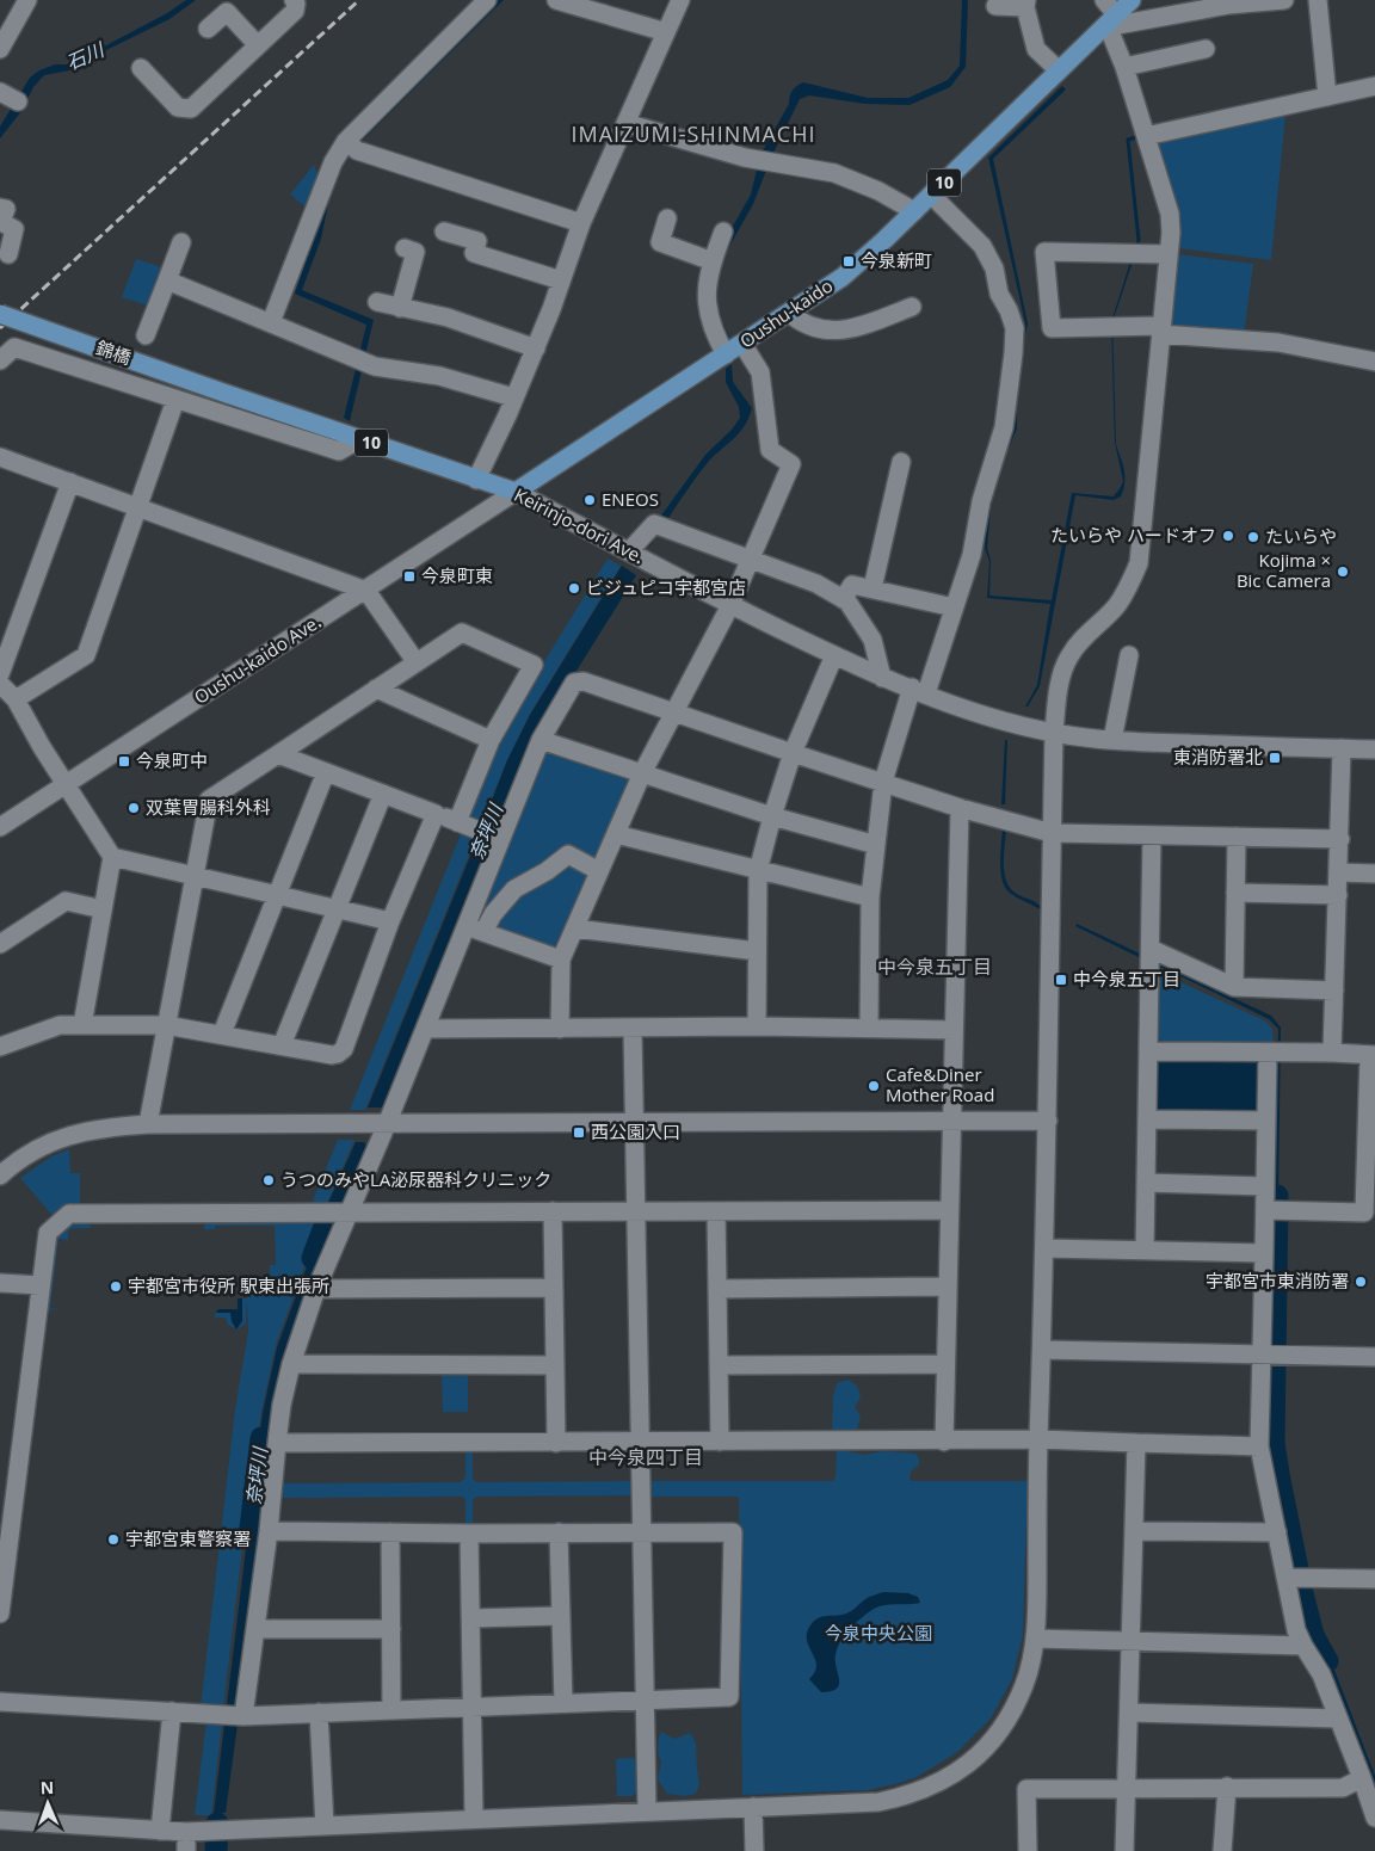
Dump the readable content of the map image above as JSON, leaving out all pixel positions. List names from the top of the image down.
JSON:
{
  "streets": {
    "main road": [
      "10",
      "Oushu-kaido",
      "錦橋",
      "Keirinjo-dori Ave."
    ],
    "street": ["Oushu-kaido Ave."]
  },
  "crossings": [
    ["Oushu-kaido", "Keirinjo-dori Ave."],
    ["Oushu-kaido", "Oushu-kaido Ave."],
    ["錦橋", "Keirinjo-dori Ave."],
    ["Keirinjo-dori Ave.", "Oushu-kaido Ave."]
  ],
  "districts": ["IMAIZUMI-SHINMACHI", "中今泉五丁目", "中今泉四丁目"],
  "water": ["石川", "奈坪川"],
  "parks": ["今泉中央公園"],
  "places": {
    "transit": [
      "今泉新町",
      "今泉町東",
      "東消防署北",
      "今泉町中",
      "中今泉五丁目",
      "西公園入口"
    ],
    "other": [
      "ENEOS",
      "たいらや ハードオフ",
      "たいらや",
      "Kojima × Bic Camera",
      "ビジュピコ宇都宮店",
      "双葉胃腸科外科",
      "Cafe&Diner Mother Road",
      "うつのみやLA泌尿器科クリニック",
      "宇都宮市東消防署",
      "宇都宮市役所 駅東出張所",
      "宇都宮東警察署"
    ]
  },
  "north": "top"
}
